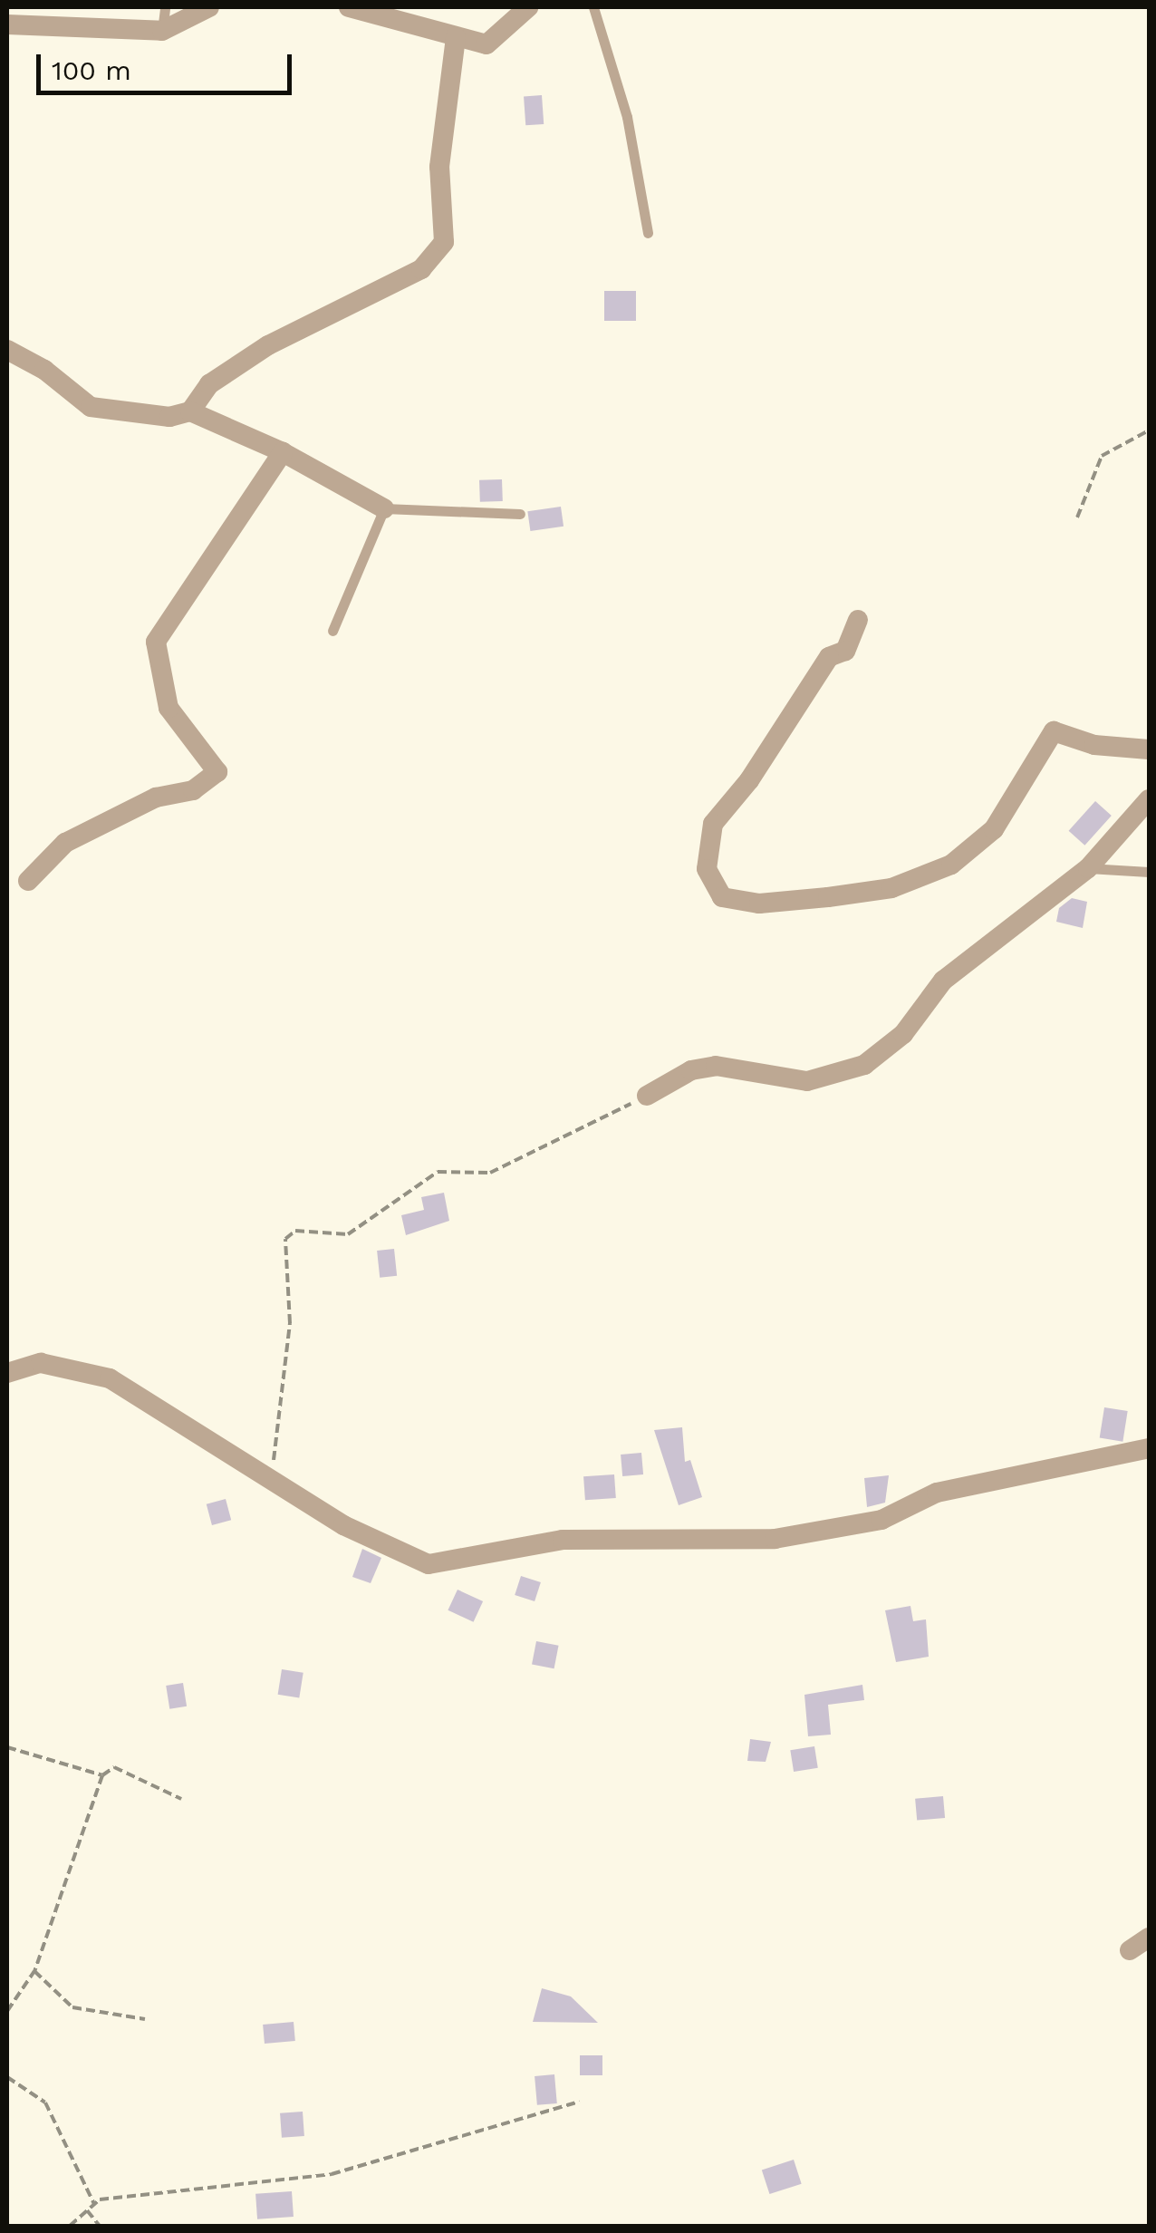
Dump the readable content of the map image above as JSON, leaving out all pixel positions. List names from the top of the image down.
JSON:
{
  "scale_bar": "100 m"
}
